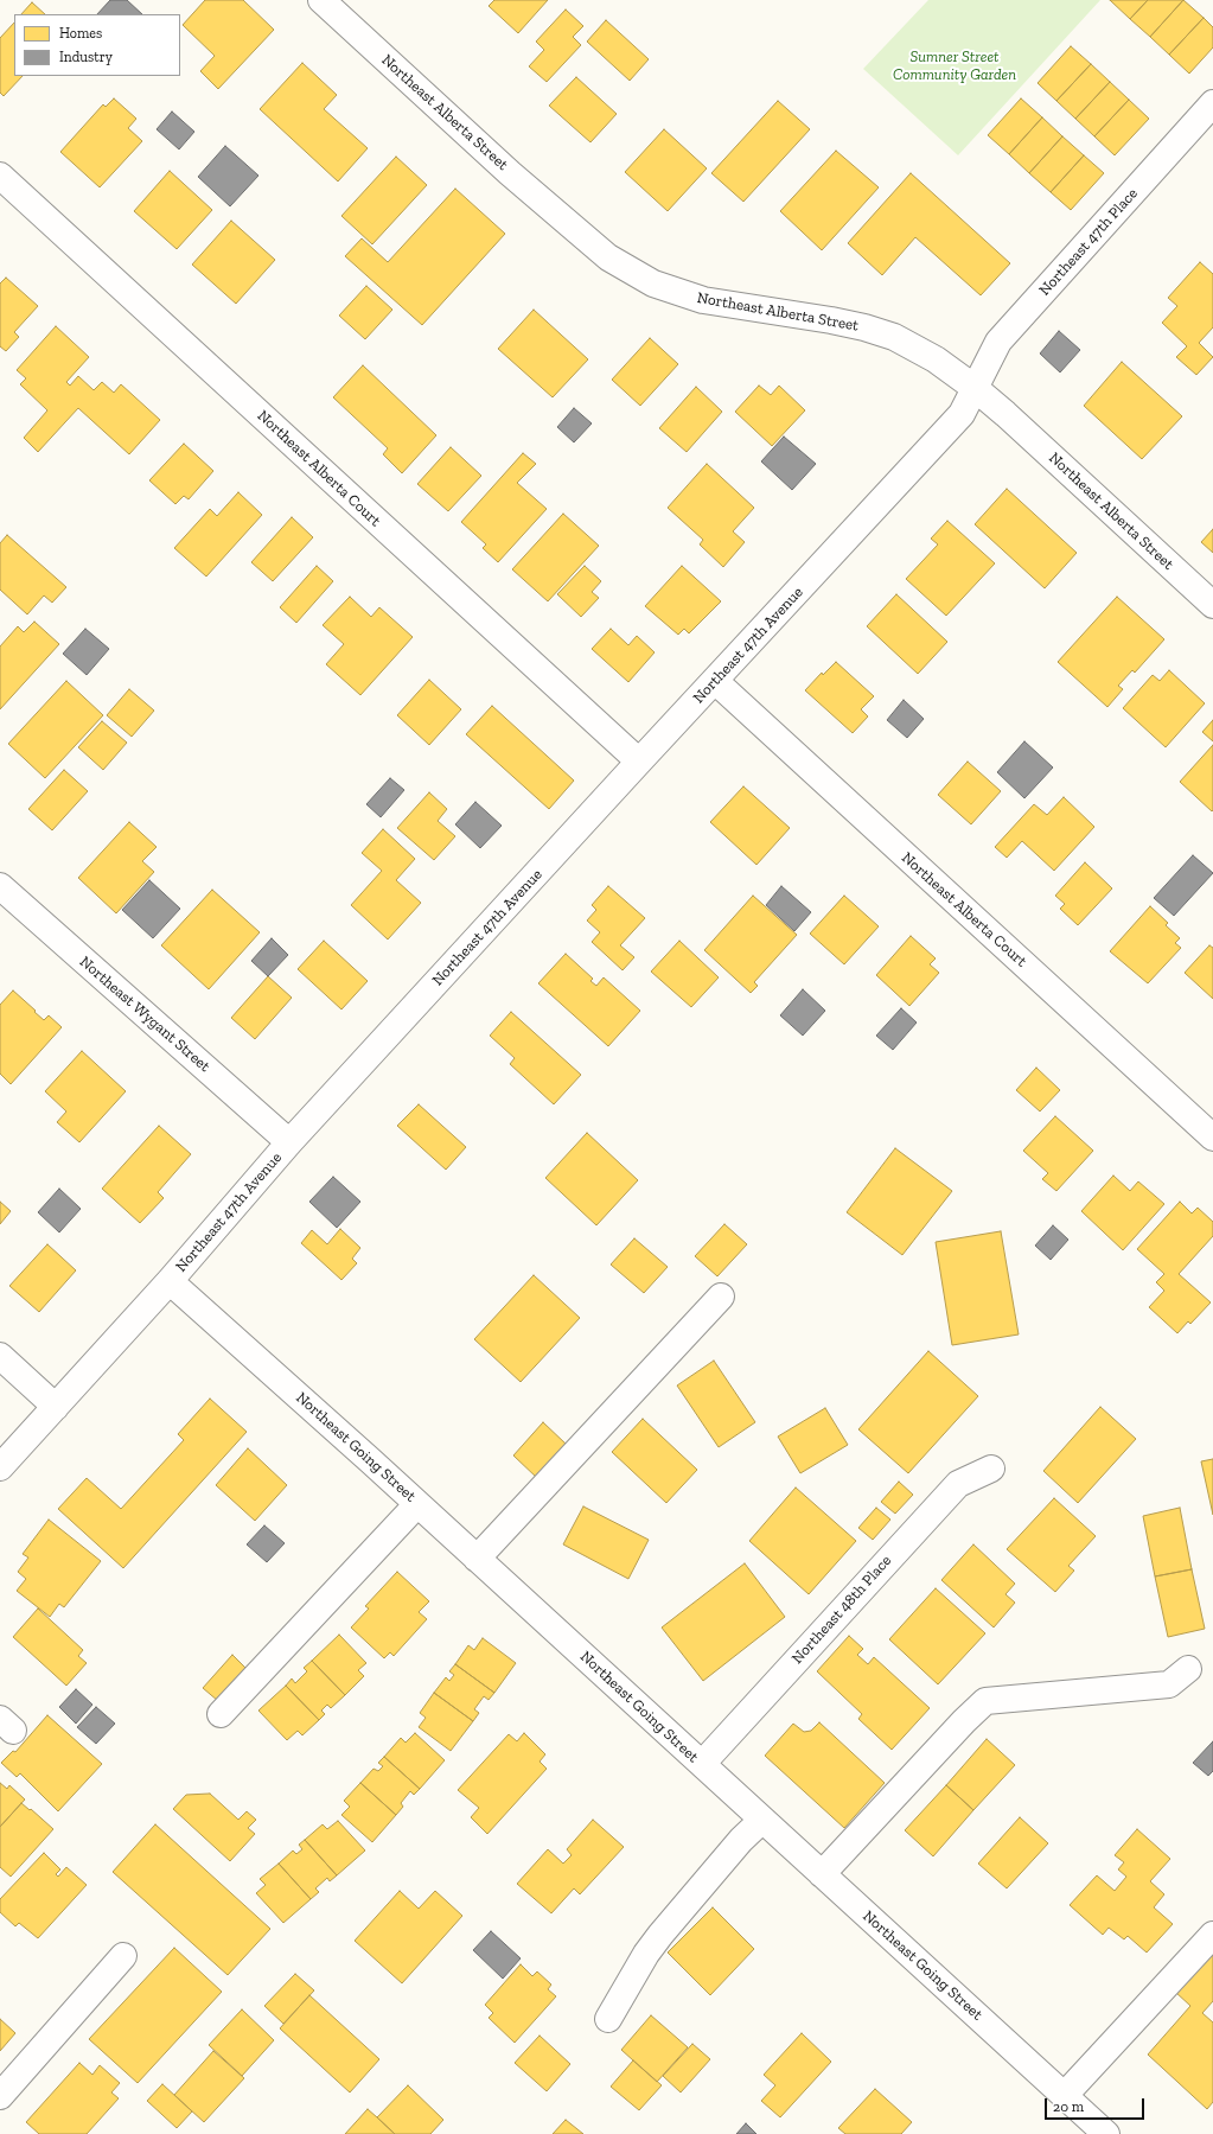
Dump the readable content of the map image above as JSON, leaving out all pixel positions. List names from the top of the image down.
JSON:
{
  "streets": {
    "street": [
      "Northeast Alberta Street",
      "Northeast 47th Place",
      "Northeast Alberta Court",
      "Northeast 47th Avenue",
      "Northeast Wygant Street",
      "Northeast Going Street",
      "Northeast 48th Place"
    ]
  },
  "crossings": [
    ["Northeast Alberta Street", "Northeast 47th Place"],
    ["Northeast Alberta Street", "Northeast 47th Avenue"],
    ["Northeast 47th Place", "Northeast 47th Avenue"],
    ["Northeast Alberta Court", "Northeast 47th Avenue"],
    ["Northeast 47th Avenue", "Northeast Wygant Street"],
    ["Northeast 47th Avenue", "Northeast Going Street"],
    ["Northeast Going Street", "Northeast 48th Place"]
  ],
  "parks": ["Sumner Street Community Garden"],
  "legend": ["Homes", "Industry"],
  "scale_bar": "20 m"
}
